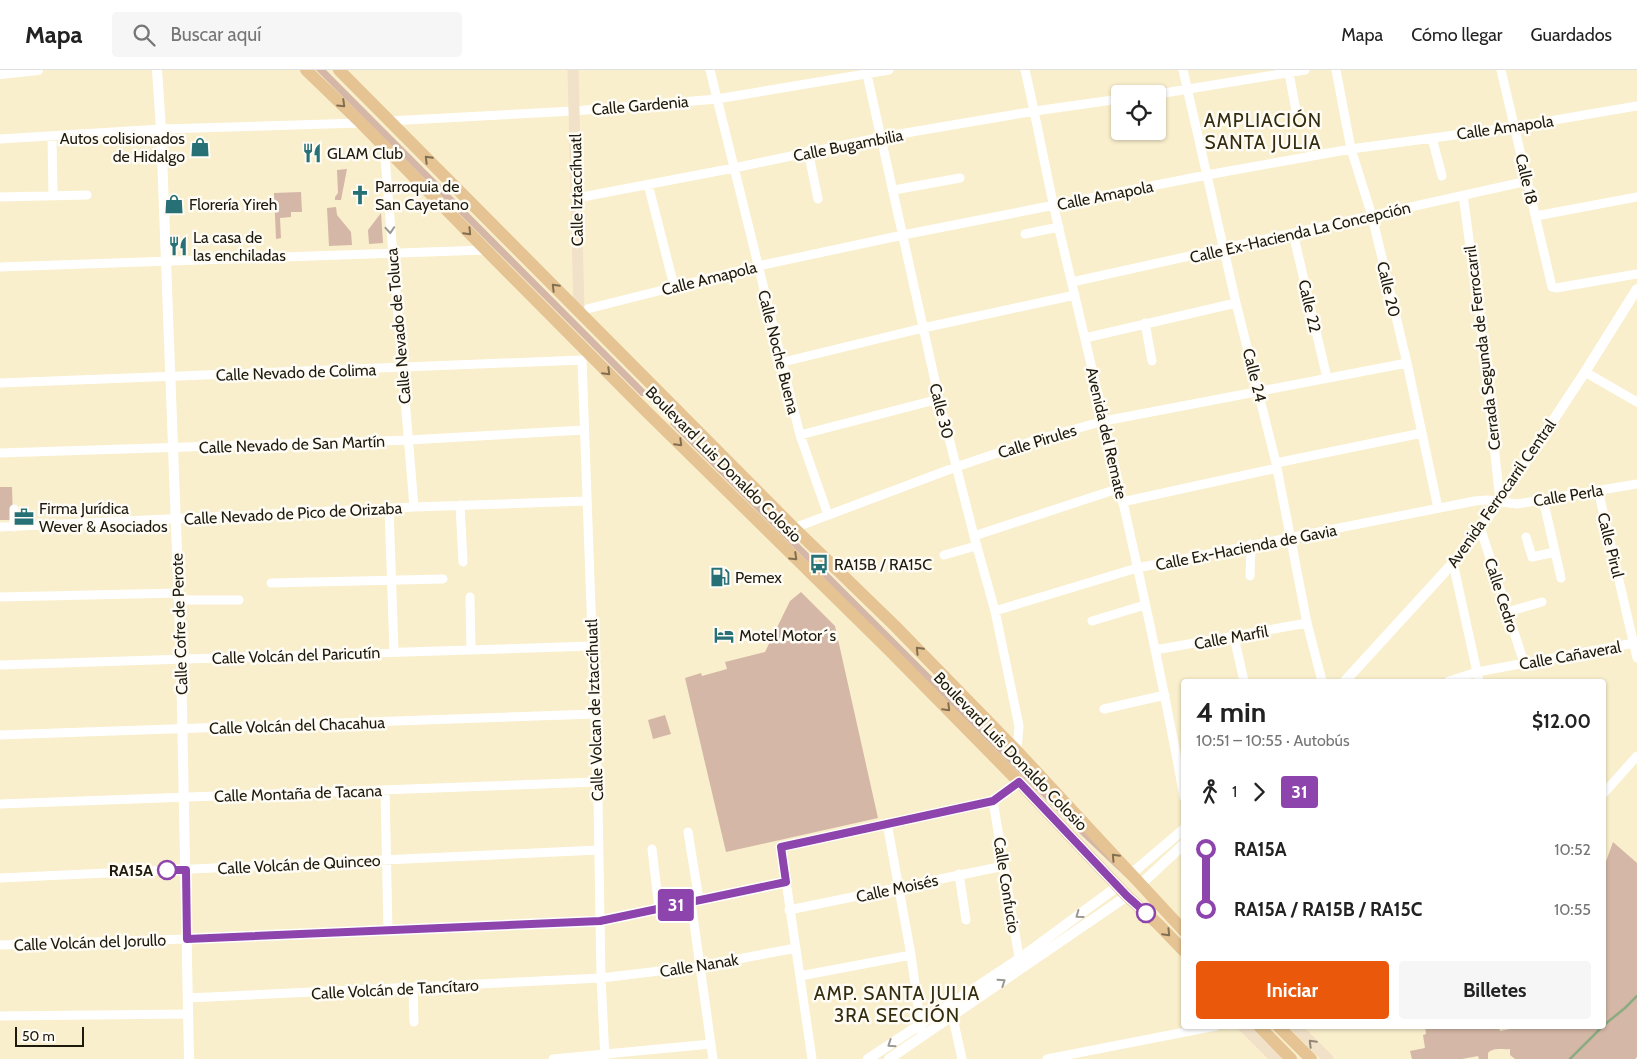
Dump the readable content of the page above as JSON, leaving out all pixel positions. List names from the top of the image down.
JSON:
{
  "streets": {
    "main road": ["Calle Iztaccíhuatl", "Boulevard Luis Donaldo Colosio"],
    "street": [
      "Calle Gardenia",
      "Calle Amapola",
      "Calle Bugambilia",
      "Calle 18",
      "Calle Ex-Hacienda La Concepción",
      "Calle 20",
      "Calle 22",
      "Calle Nevado de Toluca",
      "Cerrada Segunda de Ferrocarril",
      "Calle Noche Buena",
      "Calle Nevado de Colima",
      "Calle 24",
      "Calle 30",
      "Avenida del Remate",
      "Calle Pirules",
      "Calle Nevado de San Martín",
      "Avenida Ferrocarril Central",
      "Calle Perla",
      "Calle Nevado de Pico de Orizaba",
      "Calle Pirul",
      "Calle Ex-Hacienda de Gavia",
      "Calle Cedro",
      "Calle Cofre de Perote",
      "Calle Marfil",
      "Calle Volcán del Paricutín",
      "Calle Cañaveral",
      "Calle Volcan de Iztaccíhuatl",
      "Calle Volcán del Chacahua",
      "Calle Montaña de Tacana",
      "Calle Volcán de Quinceo",
      "Calle Confucio",
      "Calle Moisés",
      "Calle Volcán del Jorullo",
      "Calle Nanak",
      "Calle Volcán de Tancítaro"
    ]
  },
  "crossings": [
    ["Calle Gardenia", "Calle Iztaccíhuatl"],
    ["Calle Gardenia", "Calle Noche Buena"],
    ["Calle Gardenia", "Calle 30"],
    ["Calle Gardenia", "Boulevard Luis Donaldo Colosio"],
    ["Calle Amapola", "Calle 18"],
    ["Calle Amapola", "Calle Iztaccíhuatl"],
    ["Calle Amapola", "Calle 20"],
    ["Calle Amapola", "Calle Noche Buena"],
    ["Calle Amapola", "Calle 24"],
    ["Calle Amapola", "Calle 30"],
    ["Calle Amapola", "Avenida del Remate"],
    ["Calle Amapola", "Boulevard Luis Donaldo Colosio"],
    ["Calle Bugambilia", "Calle Iztaccíhuatl"],
    ["Calle Bugambilia", "Calle Noche Buena"],
    ["Calle Bugambilia", "Calle 30"],
    ["Calle Bugambilia", "Avenida del Remate"],
    ["Calle 18", "Calle Ex-Hacienda La Concepción"],
    ["Calle Iztaccíhuatl", "Boulevard Luis Donaldo Colosio"],
    ["Calle Ex-Hacienda La Concepción", "Calle 20"],
    ["Calle Ex-Hacienda La Concepción", "Calle 22"],
    ["Calle Ex-Hacienda La Concepción", "Cerrada Segunda de Ferrocarril"],
    ["Calle Ex-Hacienda La Concepción", "Calle 24"],
    ["Calle Ex-Hacienda La Concepción", "Avenida del Remate"],
    ["Calle 20", "Calle Pirules"],
    ["Calle 20", "Calle Ex-Hacienda de Gavia"],
    ["Calle 22", "Calle Pirules"],
    ["Calle Nevado de Toluca", "Calle Nevado de Colima"],
    ["Calle Nevado de Toluca", "Calle Nevado de San Martín"],
    ["Calle Nevado de Toluca", "Boulevard Luis Donaldo Colosio"],
    ["Calle Nevado de Toluca", "Calle Nevado de Pico de Orizaba"],
    ["Cerrada Segunda de Ferrocarril", "Avenida Ferrocarril Central"],
    ["Cerrada Segunda de Ferrocarril", "Calle Perla"],
    ["Cerrada Segunda de Ferrocarril", "Calle Ex-Hacienda de Gavia"],
    ["Calle Noche Buena", "Calle Pirules"],
    ["Calle Nevado de Colima", "Boulevard Luis Donaldo Colosio"],
    ["Calle Nevado de Colima", "Calle Cofre de Perote"],
    ["Calle Nevado de Colima", "Calle Volcan de Iztaccíhuatl"],
    ["Calle 24", "Calle Pirules"],
    ["Calle 24", "Calle Ex-Hacienda de Gavia"],
    ["Calle 24", "Calle Marfil"],
    ["Calle 30", "Calle Pirules"],
    ["Calle 30", "Boulevard Luis Donaldo Colosio"],
    ["Calle 30", "Calle Ex-Hacienda de Gavia"],
    ["Avenida del Remate", "Calle Pirules"],
    ["Avenida del Remate", "Calle Ex-Hacienda de Gavia"],
    ["Avenida del Remate", "Calle Marfil"],
    ["Calle Pirules", "Boulevard Luis Donaldo Colosio"],
    ["Calle Nevado de San Martín", "Calle Cofre de Perote"],
    ["Calle Nevado de San Martín", "Calle Volcan de Iztaccíhuatl"],
    ["Boulevard Luis Donaldo Colosio", "Calle Volcan de Iztaccíhuatl"],
    ["Avenida Ferrocarril Central", "Calle Perla"],
    ["Avenida Ferrocarril Central", "Calle Ex-Hacienda de Gavia"],
    ["Avenida Ferrocarril Central", "Calle Cedro"],
    ["Calle Perla", "Calle Pirul"],
    ["Calle Perla", "Calle Ex-Hacienda de Gavia"],
    ["Calle Nevado de Pico de Orizaba", "Calle Cofre de Perote"],
    ["Calle Nevado de Pico de Orizaba", "Calle Volcan de Iztaccíhuatl"],
    ["Calle Pirul", "Calle Cañaveral"],
    ["Calle Cedro", "Calle Cañaveral"],
    ["Calle Cofre de Perote", "Calle Volcán del Paricutín"],
    ["Calle Cofre de Perote", "Calle Volcán del Chacahua"],
    ["Calle Cofre de Perote", "Calle Montaña de Tacana"],
    ["Calle Cofre de Perote", "Calle Volcán de Quinceo"],
    ["Calle Cofre de Perote", "Calle Volcán del Jorullo"],
    ["Calle Cofre de Perote", "Calle Volcán de Tancítaro"],
    ["Calle Volcán del Paricutín", "Calle Volcan de Iztaccíhuatl"],
    ["Calle Volcan de Iztaccíhuatl", "Calle Volcán del Chacahua"],
    ["Calle Volcan de Iztaccíhuatl", "Calle Montaña de Tacana"],
    ["Calle Volcan de Iztaccíhuatl", "Calle Volcán de Quinceo"],
    ["Calle Volcan de Iztaccíhuatl", "Calle Volcán del Jorullo"],
    ["Calle Volcan de Iztaccíhuatl", "Calle Nanak"],
    ["Calle Volcan de Iztaccíhuatl", "Calle Volcán de Tancítaro"],
    ["Calle Confucio", "Calle Moisés"],
    ["Calle Nanak", "Calle Volcán de Tancítaro"]
  ],
  "districts": ["AMPLIACIÓN SANTA JULIA", "AMP. SANTA JULIA 3RA SECCIÓN"],
  "places": {
    "shop": ["Autos colisionados de Hidalgo", "Florería Yireh"],
    "restaurant": ["GLAM Club", "La casa de las enchiladas"],
    "church": ["Parroquia de San Cayetano"],
    "office": ["Firma Jurídica Wever & Asociados"],
    "bus stop": ["RA15B / RA15C"],
    "fuel station": ["Pemex"],
    "hotel": ["Motel Motor´s"],
    "other": ["RA15A"]
  },
  "lines": ["bus line 31"],
  "scale_bar": "50 m",
  "page": {
    "header": "Mapa",
    "search": "Buscar aquí",
    "nav": ["Mapa", "Cómo llegar", "Guardados"],
    "on_map": "31",
    "heading": ["4 min", "10:51 – 10:55 · Autobús", "$12.00"],
    "legs": ["1", "31"],
    "list": [
      {
        "name": "RA15A",
        "value": "10:52"
      },
      {
        "name": "RA15A / RA15B / RA15C",
        "value": "10:55"
      }
    ],
    "buttons": ["Iniciar", "Billetes"],
    "scale": "50 m"
  }
}
